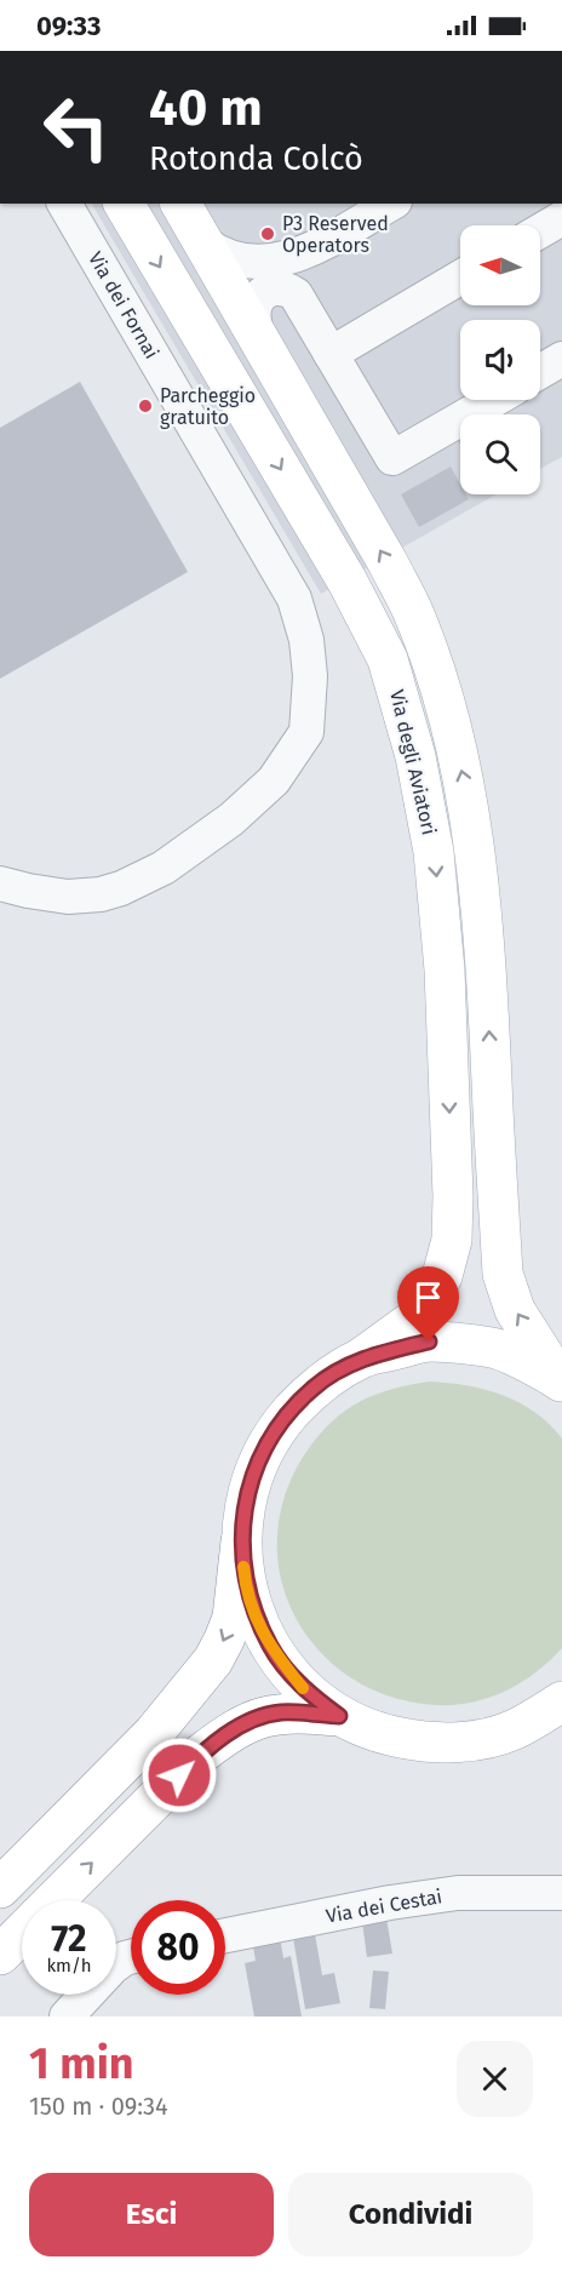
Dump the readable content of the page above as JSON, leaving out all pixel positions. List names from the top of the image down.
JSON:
{
  "streets": {
    "main road": ["Via degli Aviatori"],
    "street": ["Via dei Fornai", "Via dei Cestai"]
  },
  "places": ["P3 Reserved Operators", "Parcheggio gratuito"],
  "north": "left",
  "page": {
    "status": "09:33",
    "turn": ["40 m", "Rotonda Colcò"],
    "speed": "72 km/h",
    "limit": "80",
    "heading": ["1 min", "150 m · 09:34"],
    "buttons": ["Esci", "Condividi"]
  }
}
